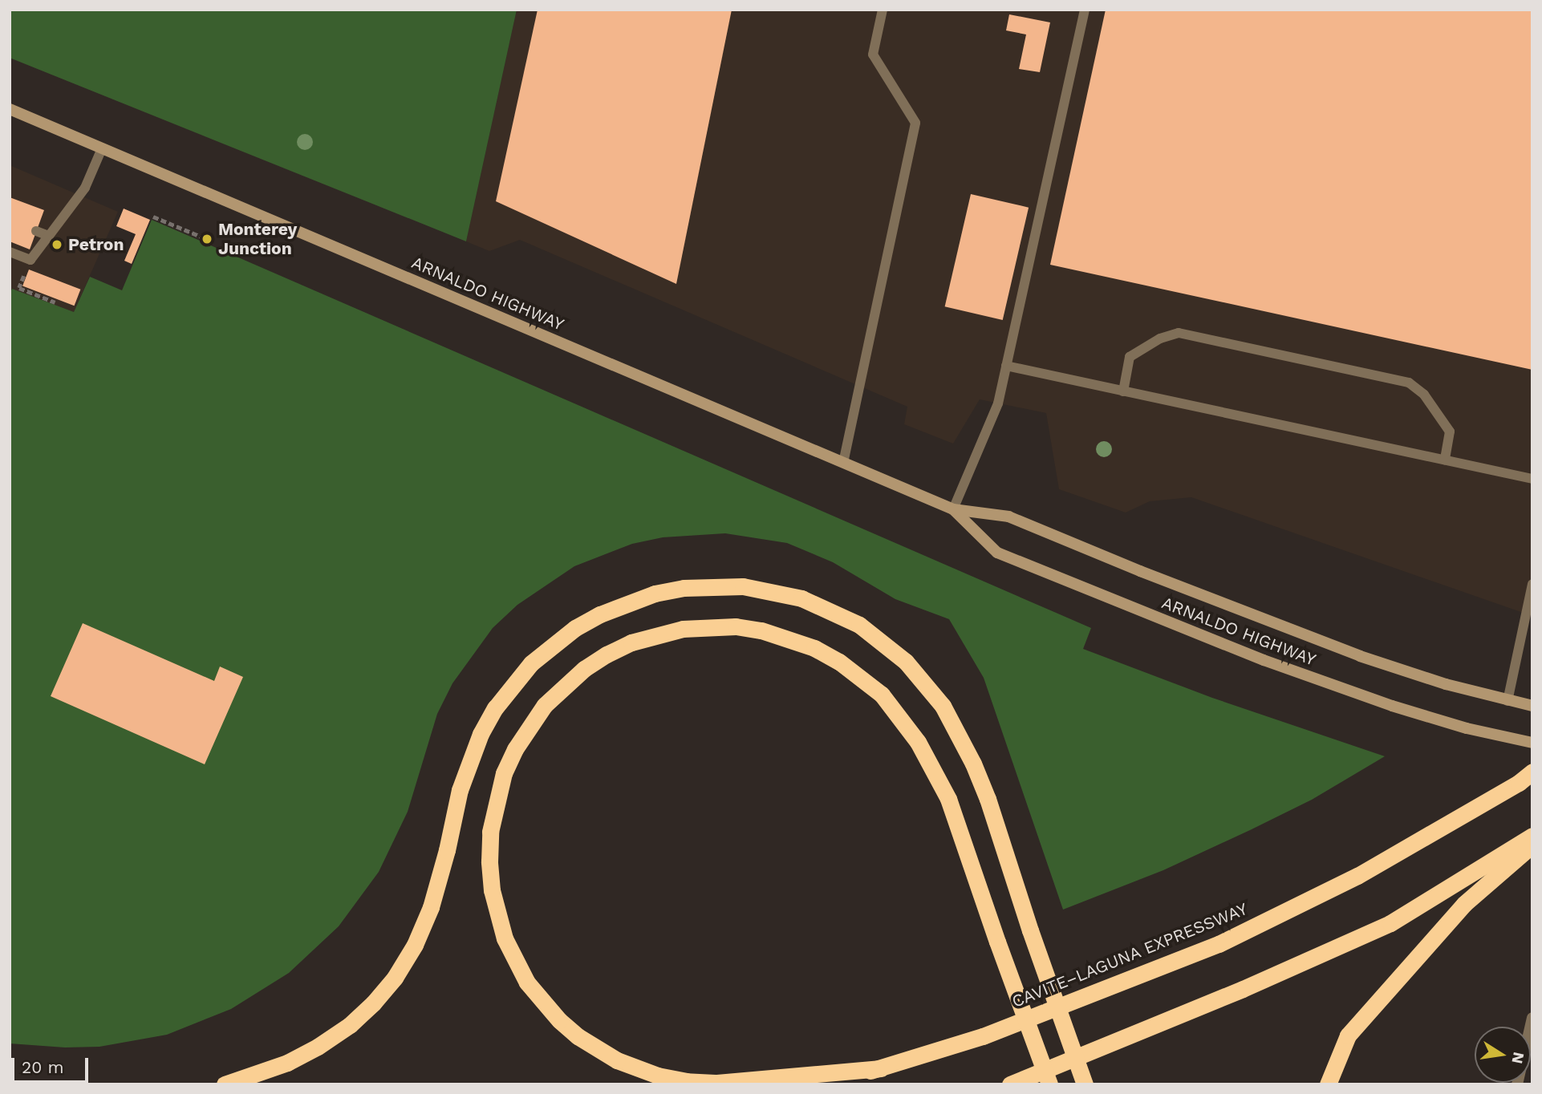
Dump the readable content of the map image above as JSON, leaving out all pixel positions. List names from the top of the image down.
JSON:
{
  "streets": {
    "highway": ["CAVITE–LAGUNA EXPRESSWAY"],
    "main road": ["ARNALDO HIGHWAY"]
  },
  "places": ["Monterey Junction", "Petron"],
  "scale_bar": "20 m",
  "north": "right"
}
